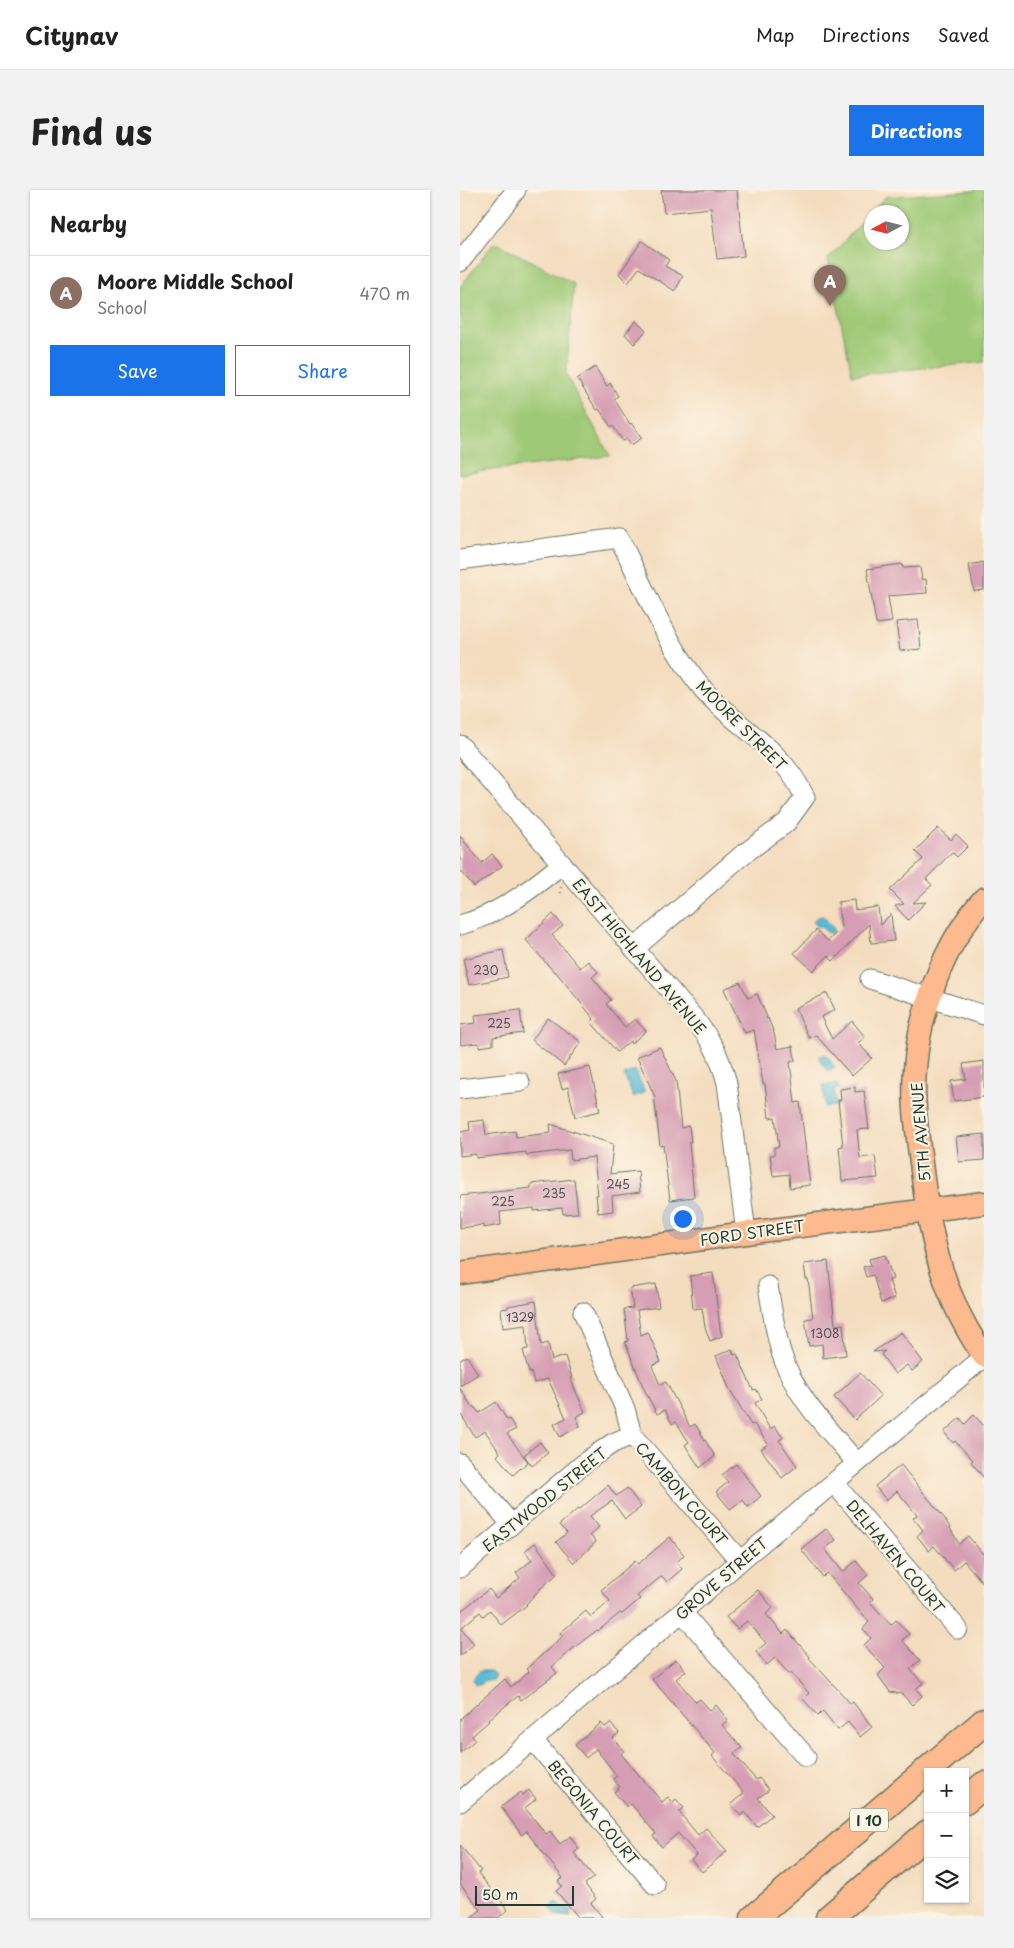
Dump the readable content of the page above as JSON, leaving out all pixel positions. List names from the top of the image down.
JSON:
{
  "streets": {
    "highway": ["I 10"],
    "main road": ["5TH AVENUE", "FORD STREET"],
    "street": [
      "MOORE STREET",
      "EAST HIGHLAND AVENUE",
      "CAMBON COURT",
      "EASTWOOD STREET",
      "DELHAVEN COURT",
      "GROVE STREET",
      "BEGONIA COURT"
    ]
  },
  "crossings": [
    ["MOORE STREET", "EAST HIGHLAND AVENUE"],
    ["EAST HIGHLAND AVENUE", "FORD STREET"],
    ["5TH AVENUE", "FORD STREET"],
    ["CAMBON COURT", "EASTWOOD STREET"],
    ["CAMBON COURT", "GROVE STREET"],
    ["DELHAVEN COURT", "GROVE STREET"],
    ["GROVE STREET", "BEGONIA COURT"]
  ],
  "house_numbers": [
    "230",
    "225",
    "245",
    "235",
    "225",
    "1329",
    "1308"
  ],
  "scale_bar": "50 m",
  "north": "left",
  "page": {
    "header": "Citynav",
    "nav": ["Map", "Directions", "Saved"],
    "title": "Find us",
    "buttons": [
      "Directions",
      ["Save", "Share"]
    ],
    "heading": "Nearby",
    "list": [
      {
        "mark": "A",
        "name": "Moore Middle School",
        "note": "School",
        "value": "470 m"
      }
    ],
    "pins": "A",
    "map_buttons": ["+", "−"],
    "scale": "50 m"
  }
}
